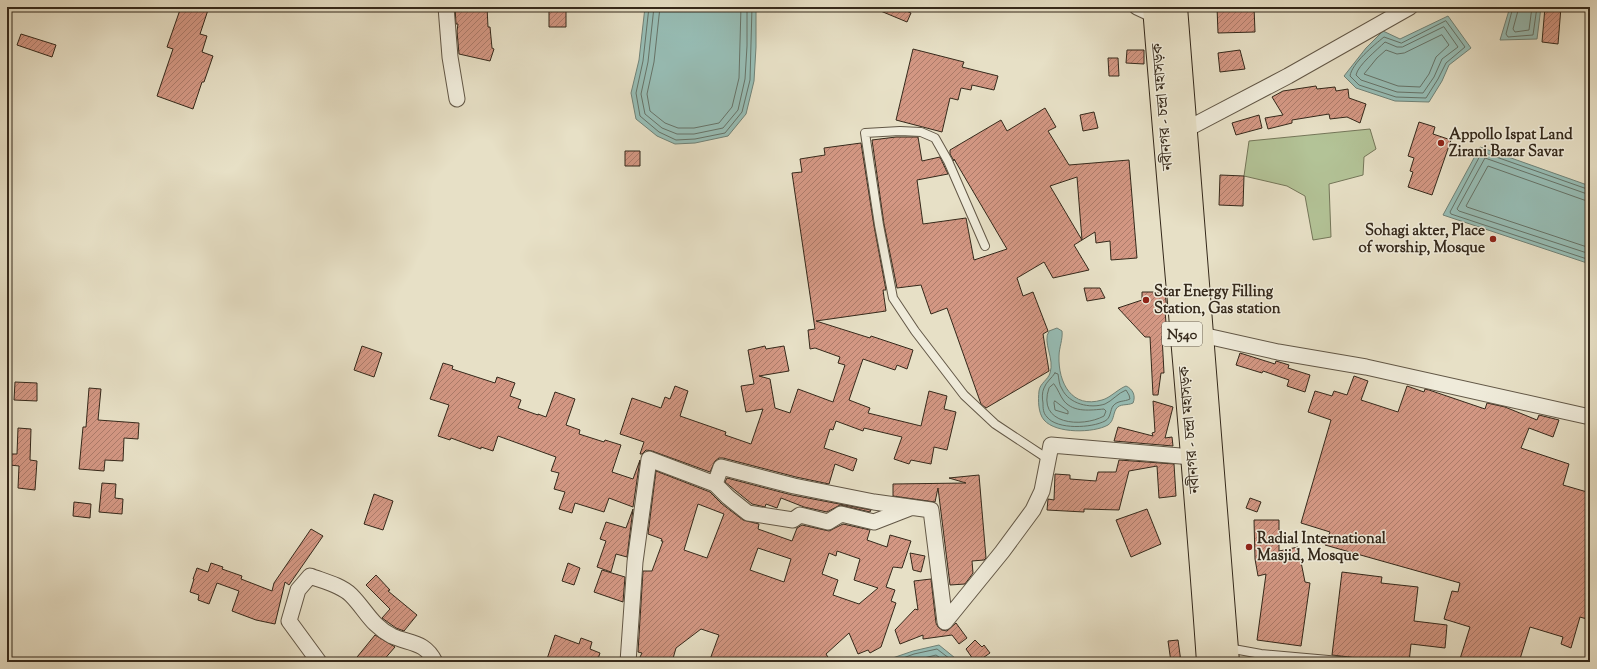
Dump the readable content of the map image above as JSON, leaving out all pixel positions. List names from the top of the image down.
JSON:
{
  "streets": {
    "highway": ["নবীনগর - চন্দ্রা মহাসড়ক", "N540"]
  },
  "places": [
    "Appollo Ispat Land Zirani Bazar Savar",
    "Sohagi akter, Place of worship, Mosque",
    "Star Energy Filling Station, Gas station",
    "Radial International Masjid, Mosque"
  ]
}
